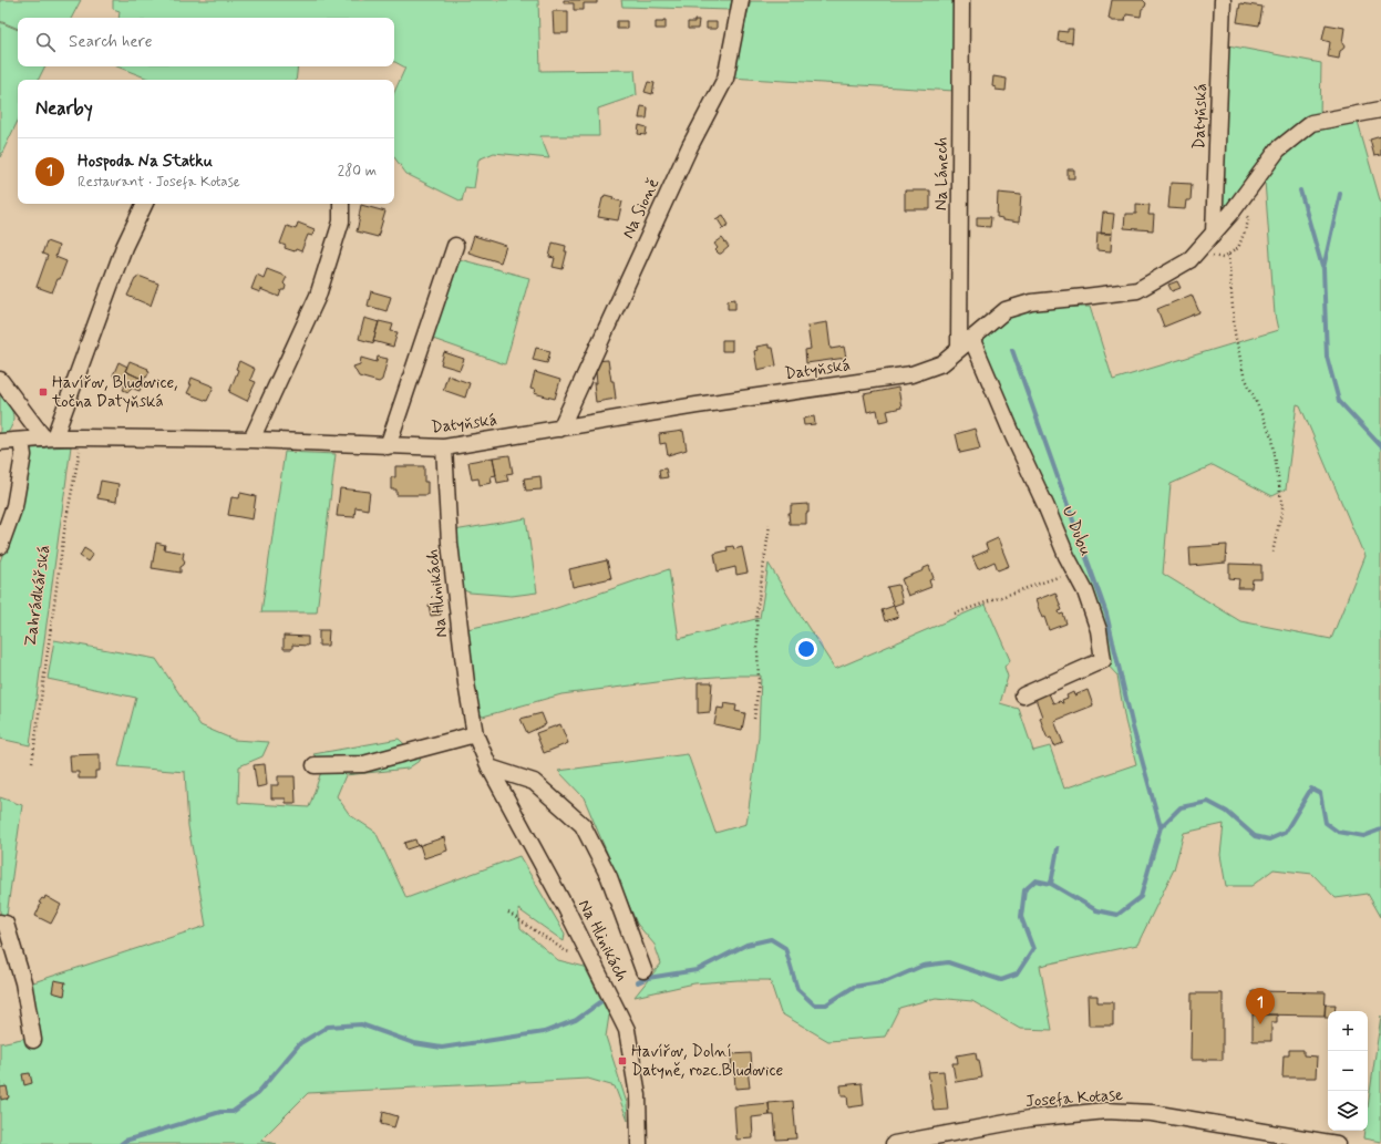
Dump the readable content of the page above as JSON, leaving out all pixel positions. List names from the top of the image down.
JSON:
{
  "streets": {
    "street": [
      "Datyňská",
      "Na Lánech",
      "Na Sioně",
      "U Dubu",
      "Na Hlinikách",
      "Josefa Kotase"
    ],
    "path": ["Zahrádkářská"]
  },
  "crossings": [
    ["Datyňská", "Na Lánech"],
    ["Datyňská", "Na Sioně"],
    ["Datyňská", "U Dubu"],
    ["Datyňská", "Na Hlinikách"],
    ["Datyňská", "Zahrádkářská"]
  ],
  "places": {
    "transit": ["Havířov, Bludovice, točna Datyňská", "Havířov, Dolní Datyně, rozc.Bludovice"]
  },
  "page": {
    "search": "Search here",
    "heading": "Nearby",
    "list": [
      {
        "mark": "1",
        "name": "Hospoda Na Statku",
        "note": "Restaurant · Josefa Kotase",
        "value": "280 m"
      }
    ],
    "pins": "1",
    "map_buttons": ["+", "−"]
  }
}
